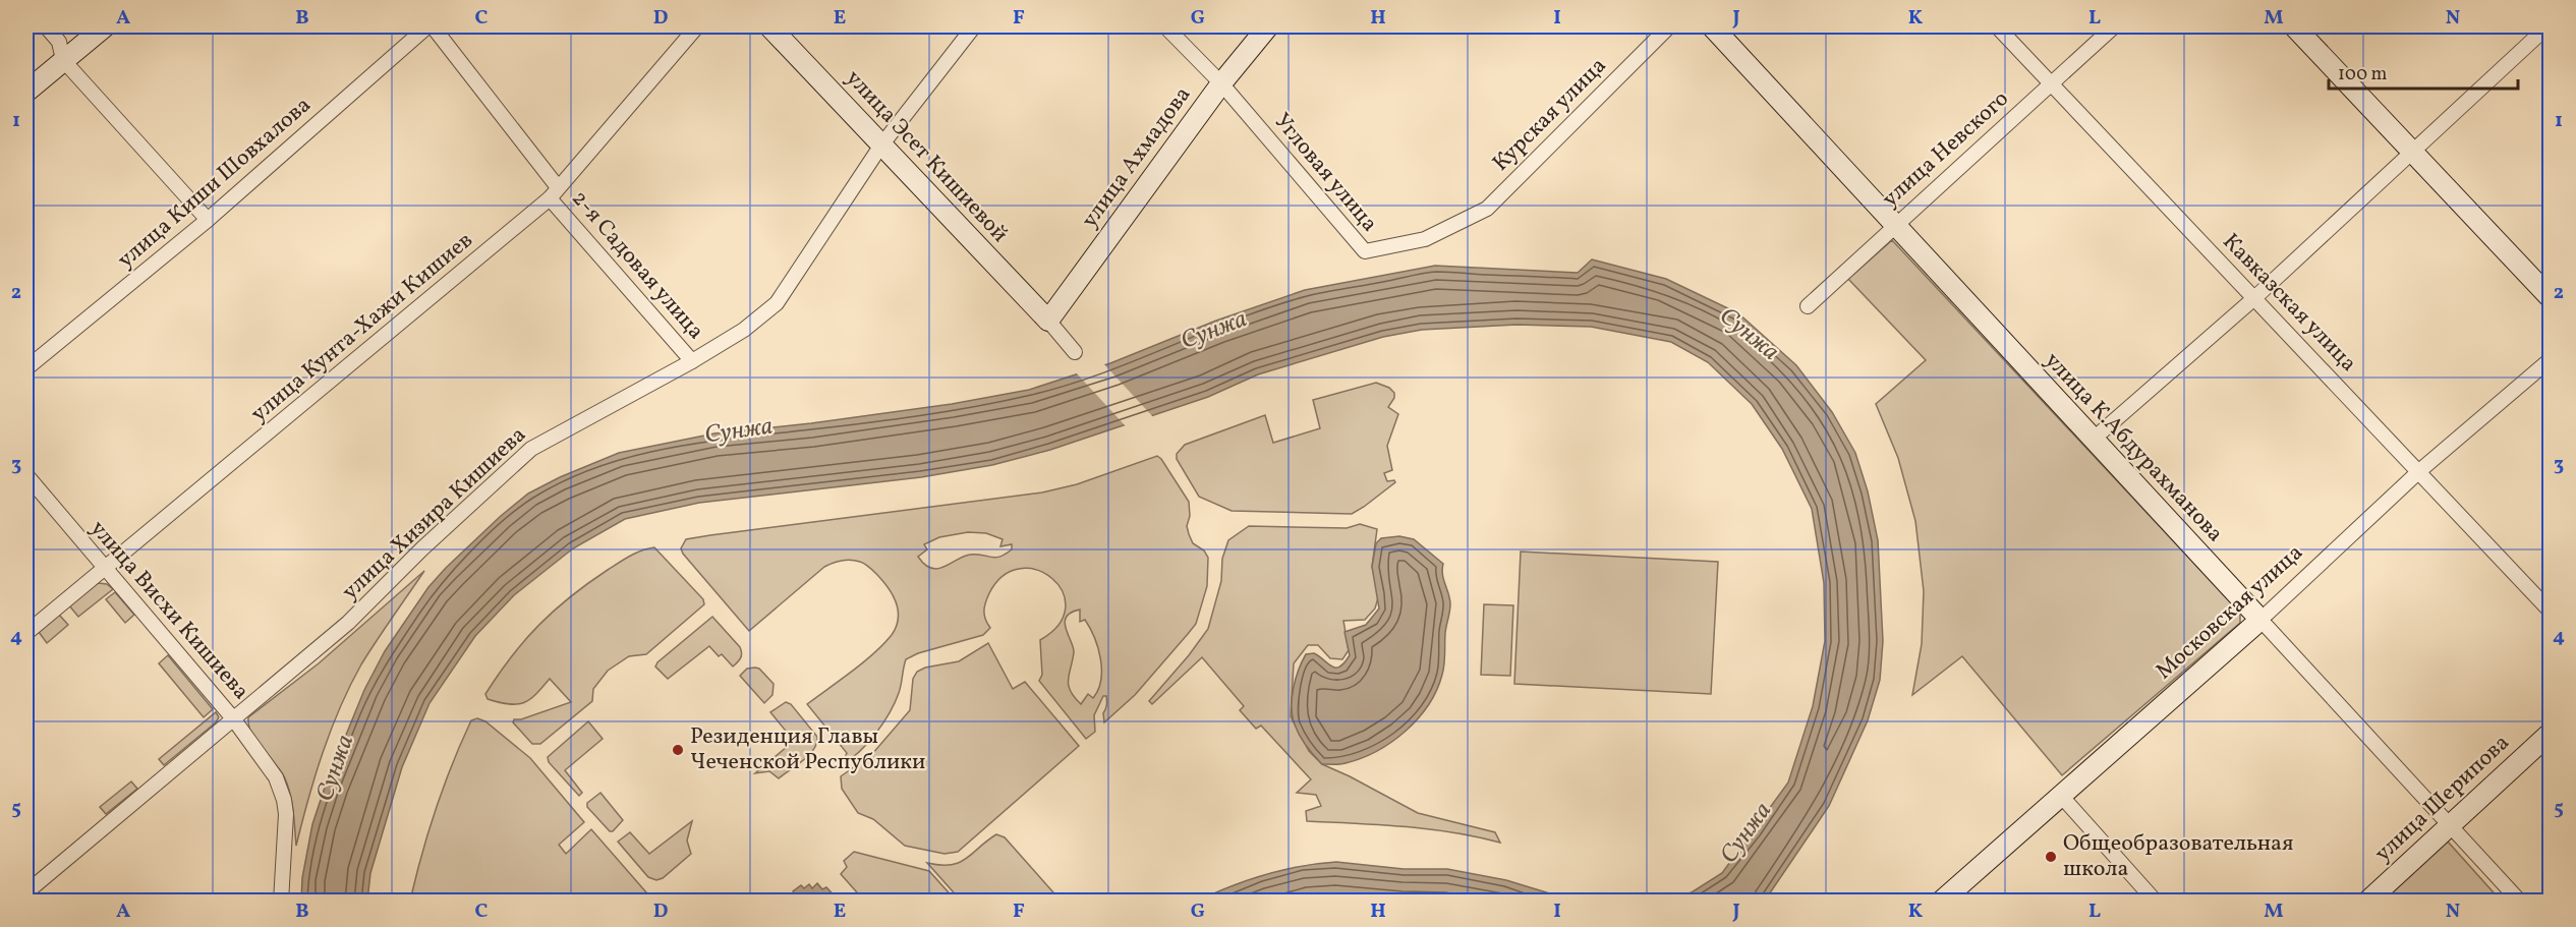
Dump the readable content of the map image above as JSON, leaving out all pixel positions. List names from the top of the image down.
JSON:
{
  "streets": {
    "street": [
      "Курская улица",
      "улица Невского",
      "улица Эсет Кишиевой",
      "улица Ахмадова",
      "Угловая улица",
      "улица Киши Шовхалова",
      "2-я Садовая улица",
      "Кавказская улица",
      "улица Кунта-Хажи Кишиев",
      "улица К.Абдурахманова",
      "улица Хизира Кишиева",
      "улица Висхи Кишиева",
      "Московская улица",
      "улица Шерипова"
    ]
  },
  "crossings": [
    ["Курская улица", "Угловая улица"],
    ["улица Невского", "Кавказская улица"],
    ["улица Невского", "улица К.Абдурахманова"],
    ["улица Эсет Кишиевой", "улица Ахмадова"],
    ["улица Эсет Кишиевой", "улица Хизира Кишиева"],
    ["улица Ахмадова", "Угловая улица"],
    ["улица Киши Шовхалова", "2-я Садовая улица"],
    ["2-я Садовая улица", "улица Кунта-Хажи Кишиев"],
    ["2-я Садовая улица", "улица Хизира Кишиева"],
    ["Кавказская улица", "Московская улица"],
    ["улица Кунта-Хажи Кишиев", "улица Висхи Кишиева"],
    ["улица К.Абдурахманова", "Московская улица"],
    ["улица К.Абдурахманова", "улица Шерипова"],
    ["улица Хизира Кишиева", "улица Висхи Кишиева"]
  ],
  "water": ["Сунжа"],
  "places": ["Резиденция Главы Чеченской Республики", "Общеобразовательная школа"],
  "scale_bar": "100 m",
  "grid": {
    "columns": [
      "A",
      "B",
      "C",
      "D",
      "E",
      "F",
      "G",
      "H",
      "I",
      "J",
      "K",
      "L",
      "M",
      "N"
    ],
    "rows": [
      "1",
      "2",
      "3",
      "4",
      "5"
    ]
  }
}
